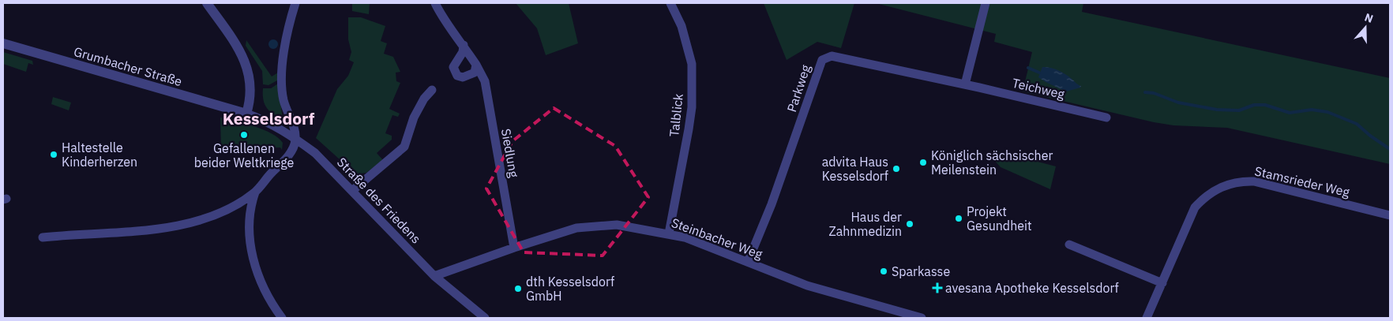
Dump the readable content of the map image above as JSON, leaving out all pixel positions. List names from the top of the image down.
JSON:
{
  "streets": {
    "street": [
      "Grumbacher Straße",
      "Parkweg",
      "Teichweg",
      "Talblick",
      "Siedlung",
      "Stamsrieder Weg",
      "Straße des Friedens",
      "Steinbacher Weg"
    ]
  },
  "crossings": [
    ["Grumbacher Straße", "Straße des Friedens"],
    ["Parkweg", "Teichweg"],
    ["Parkweg", "Steinbacher Weg"],
    ["Talblick", "Steinbacher Weg"],
    ["Siedlung", "Steinbacher Weg"],
    ["Straße des Friedens", "Steinbacher Weg"]
  ],
  "districts": ["Kesselsdorf"],
  "places": {
    "other": [
      "Gefallenen beider Weltkriege",
      "Haltestelle Kinderherzen",
      "Königlich sächsischer Meilenstein",
      "advita Haus Kesselsdorf",
      "Projekt Gesundheit",
      "Haus der Zahnmedizin",
      "Sparkasse",
      "dth Kesselsdorf GmbH"
    ],
    "health": ["avesana Apotheke Kesselsdorf"]
  },
  "north": "top"
}
